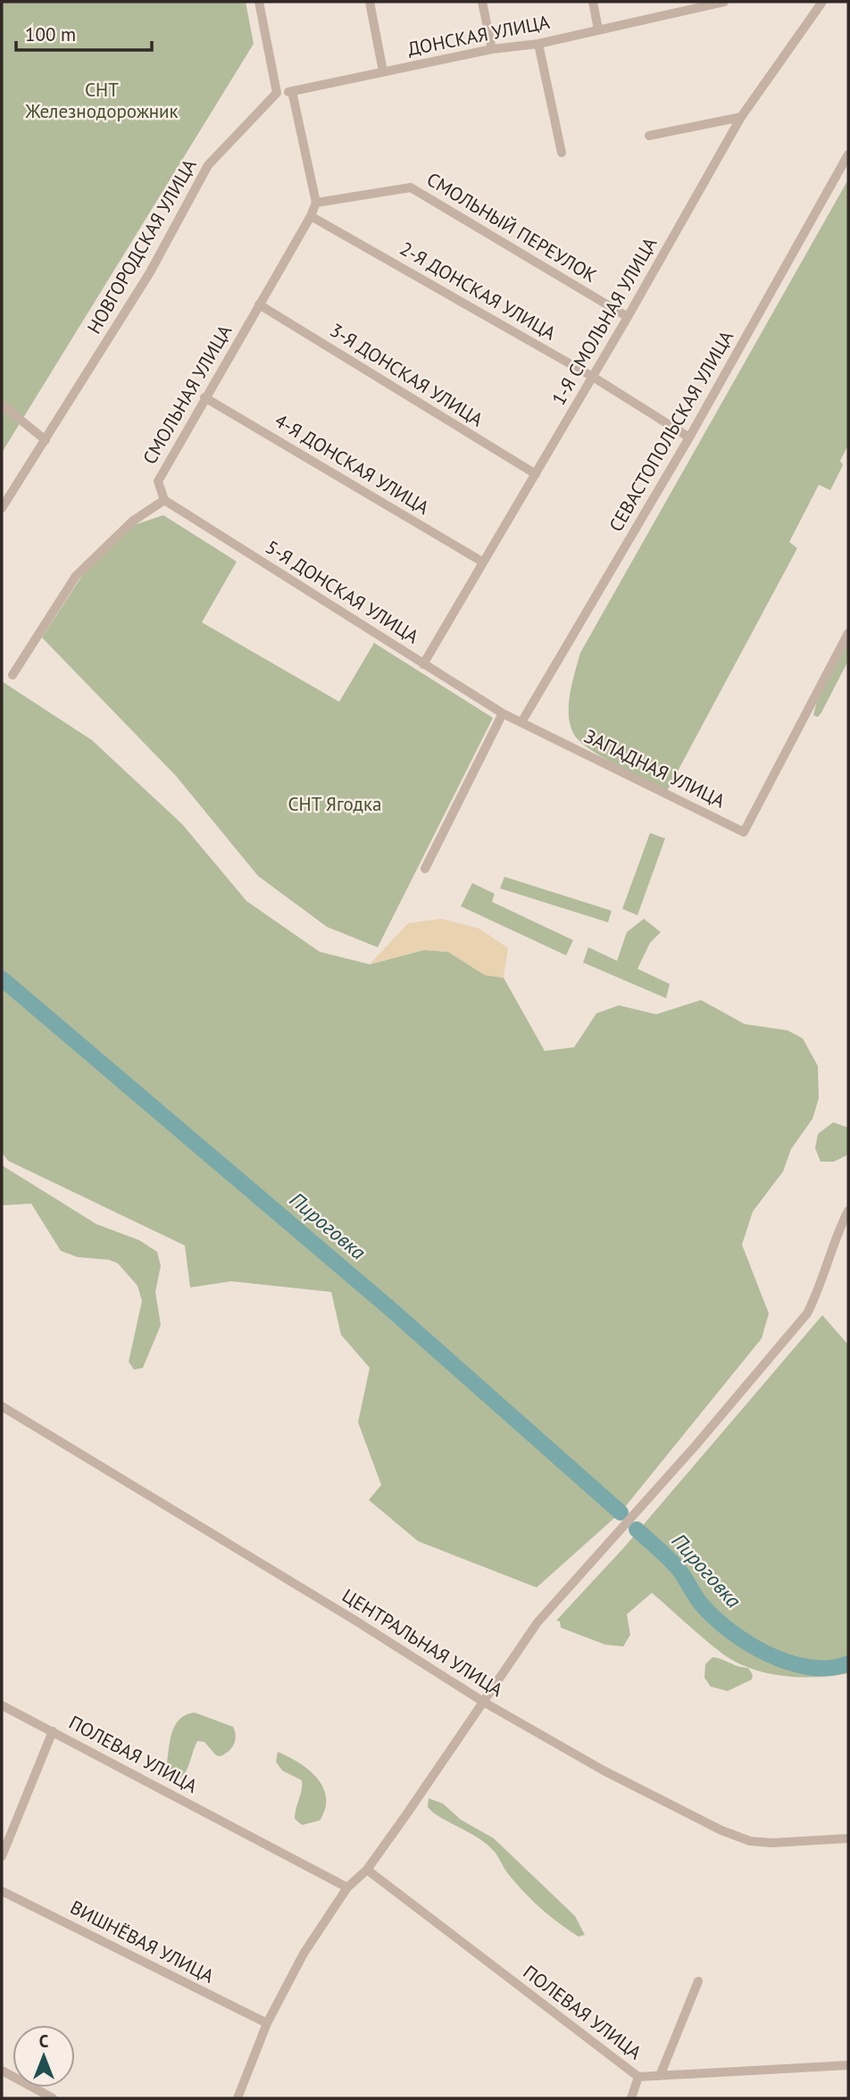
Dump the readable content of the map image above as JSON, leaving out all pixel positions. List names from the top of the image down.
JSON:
{
  "streets": {
    "street": [
      "ДОНСКАЯ УЛИЦА",
      "СМОЛЬНЫЙ ПЕРЕУЛОК",
      "НОВГОРОДСКАЯ УЛИЦА",
      "2-Я ДОНСКАЯ УЛИЦА",
      "1-Я СМОЛЬНАЯ УЛИЦА",
      "3-Я ДОНСКАЯ УЛИЦА",
      "СМОЛЬНАЯ УЛИЦА",
      "СЕВАСТОПОЛЬСКАЯ УЛИЦА",
      "4-Я ДОНСКАЯ УЛИЦА",
      "5-Я ДОНСКАЯ УЛИЦА",
      "ЗАПАДНАЯ УЛИЦА",
      "ЦЕНТРАЛЬНАЯ УЛИЦА",
      "ПОЛЕВАЯ УЛИЦА",
      "ВИШНЁВАЯ УЛИЦА"
    ]
  },
  "crossings": [
    ["ДОНСКАЯ УЛИЦА", "НОВГОРОДСКАЯ УЛИЦА"],
    ["СМОЛЬНЫЙ ПЕРЕУЛОК", "1-Я СМОЛЬНАЯ УЛИЦА"],
    ["СМОЛЬНЫЙ ПЕРЕУЛОК", "СМОЛЬНАЯ УЛИЦА"],
    ["2-Я ДОНСКАЯ УЛИЦА", "1-Я СМОЛЬНАЯ УЛИЦА"],
    ["2-Я ДОНСКАЯ УЛИЦА", "СМОЛЬНАЯ УЛИЦА"],
    ["2-Я ДОНСКАЯ УЛИЦА", "СЕВАСТОПОЛЬСКАЯ УЛИЦА"],
    ["1-Я СМОЛЬНАЯ УЛИЦА", "3-Я ДОНСКАЯ УЛИЦА"],
    ["1-Я СМОЛЬНАЯ УЛИЦА", "4-Я ДОНСКАЯ УЛИЦА"],
    ["1-Я СМОЛЬНАЯ УЛИЦА", "5-Я ДОНСКАЯ УЛИЦА"],
    ["3-Я ДОНСКАЯ УЛИЦА", "СМОЛЬНАЯ УЛИЦА"],
    ["СМОЛЬНАЯ УЛИЦА", "4-Я ДОНСКАЯ УЛИЦА"],
    ["СМОЛЬНАЯ УЛИЦА", "5-Я ДОНСКАЯ УЛИЦА"],
    ["СЕВАСТОПОЛЬСКАЯ УЛИЦА", "ЗАПАДНАЯ УЛИЦА"],
    ["5-Я ДОНСКАЯ УЛИЦА", "ЗАПАДНАЯ УЛИЦА"]
  ],
  "water": ["Пироговка"],
  "parks": ["СНТ Железнодорожник", "СНТ Ягодка"],
  "scale_bar": "100 m",
  "north": "top"
}
